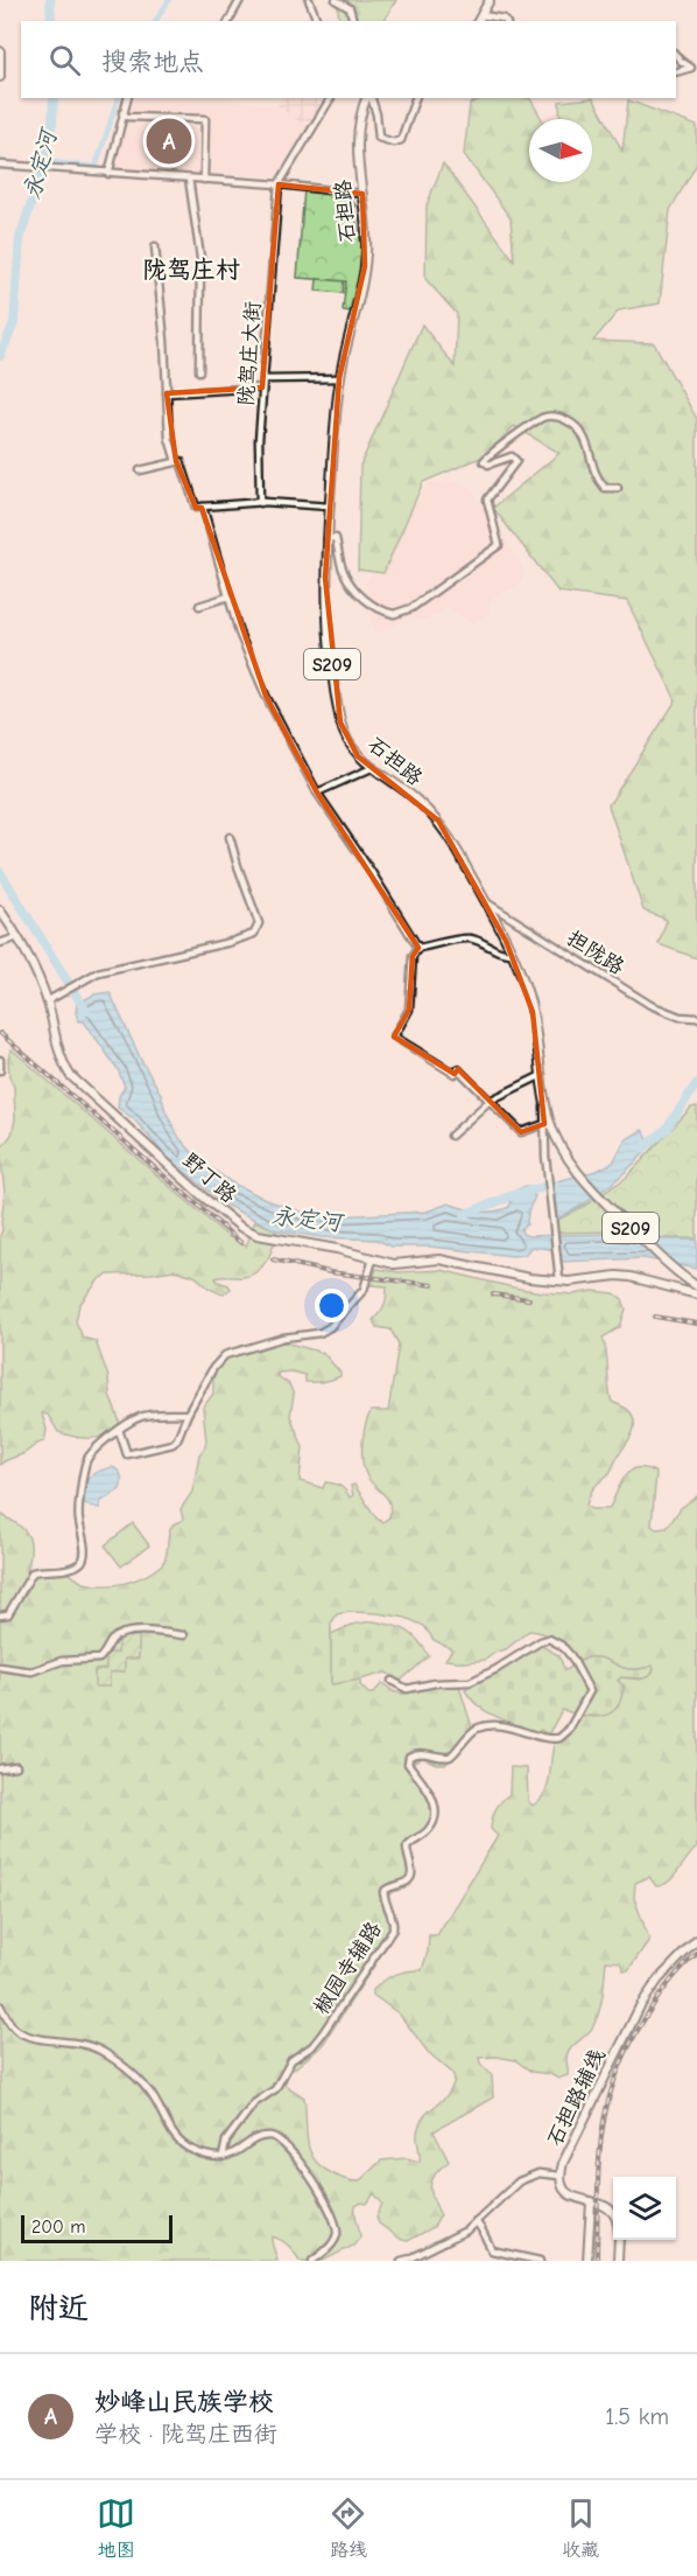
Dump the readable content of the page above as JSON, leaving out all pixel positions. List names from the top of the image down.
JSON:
{
  "streets": {
    "main road": [
      "石担路",
      "S209",
      "野丁路",
      "石担路辅线"
    ],
    "street": ["陇驾庄大街", "担陇路", "椒园寺辅路"]
  },
  "crossings": [
    ["石担路", "担陇路"]
  ],
  "districts": ["陇驾庄村"],
  "water": ["永定河"],
  "scale_bar": "200 m",
  "north": "right",
  "page": {
    "search": "搜索地点",
    "pins": "A",
    "scale": "200 m",
    "heading": "附近",
    "list": [
      {
        "mark": "A",
        "name": "妙峰山民族学校",
        "note": "学校 · 陇驾庄西街",
        "value": "1.5 km"
      }
    ],
    "nav": ["地图", "路线", "收藏"]
  }
}
